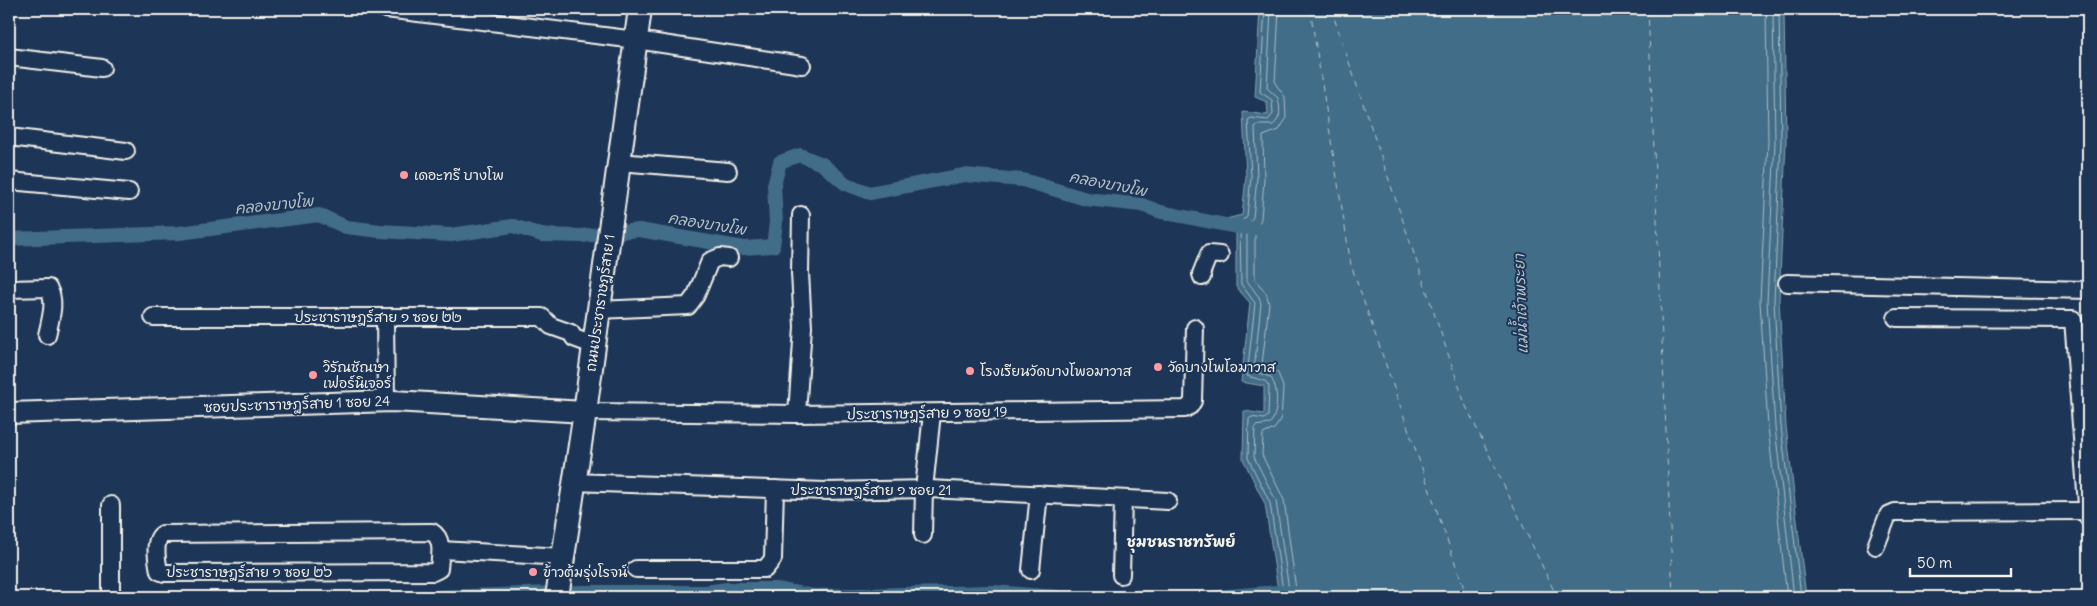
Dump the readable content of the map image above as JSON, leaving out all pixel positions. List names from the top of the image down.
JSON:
{
  "streets": {
    "main road": ["ถนนประชาราษฎร์สาย 1"],
    "street": [
      "ประชาราษฎร์สาย ๑ ซอย ๒๒",
      "ซอยประชาราษฎร์สาย 1 ซอย 24",
      "ประชาราษฎร์สาย ๑ ซอย 19",
      "ประชาราษฎร์สาย ๑ ซอย 21",
      "ประชาราษฎร์สาย ๑ ซอย ๒๖"
    ]
  },
  "crossings": [
    ["ถนนประชาราษฎร์สาย 1", "ประชาราษฎร์สาย ๑ ซอย ๒๒"],
    ["ถนนประชาราษฎร์สาย 1", "ซอยประชาราษฎร์สาย 1 ซอย 24"],
    ["ถนนประชาราษฎร์สาย 1", "ประชาราษฎร์สาย ๑ ซอย 19"],
    ["ถนนประชาราษฎร์สาย 1", "ประชาราษฎร์สาย ๑ ซอย 21"],
    ["ซอยประชาราษฎร์สาย 1 ซอย 24", "ประชาราษฎร์สาย ๑ ซอย 19"]
  ],
  "districts": ["ชุมชนราชทรัพย์"],
  "water": ["คลองบางโพ", "แม่น้ำเจ้าพระยา"],
  "places": [
    "เดอะทรี บางโพ",
    "วัดบางโพโอมาวาส",
    "โรงเรียนวัดบางโพอมาวาส",
    "วิรัณชัณษา เฟอร์นิเจอร์",
    "ข้าวต้มรุ่งโรจน์"
  ],
  "scale_bar": "50 m"
}
